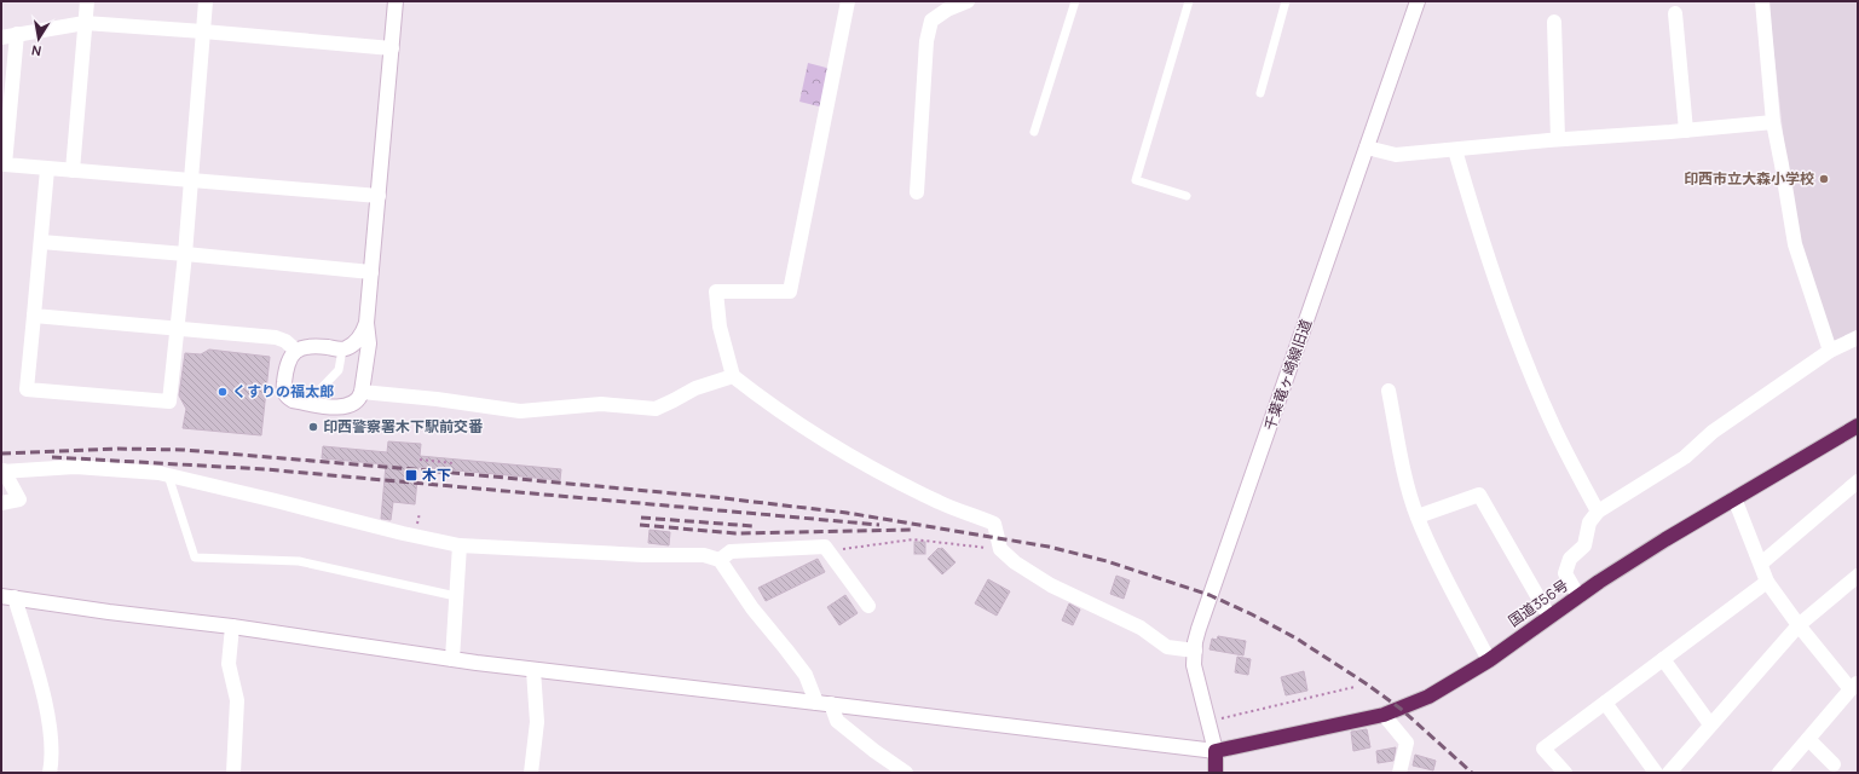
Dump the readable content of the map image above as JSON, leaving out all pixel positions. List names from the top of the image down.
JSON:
{
  "streets": {
    "highway": ["国道356号"],
    "street": ["千葉竜ヶ崎線旧道"]
  },
  "crossings": [
    ["千葉竜ヶ崎線旧道", "国道356号"]
  ],
  "places": {
    "other": ["印西市立大森小学校", "くすりの福太郎", "印西警察署木下駅前交番"],
    "transit": ["木下"]
  },
  "north": "bottom"
}
